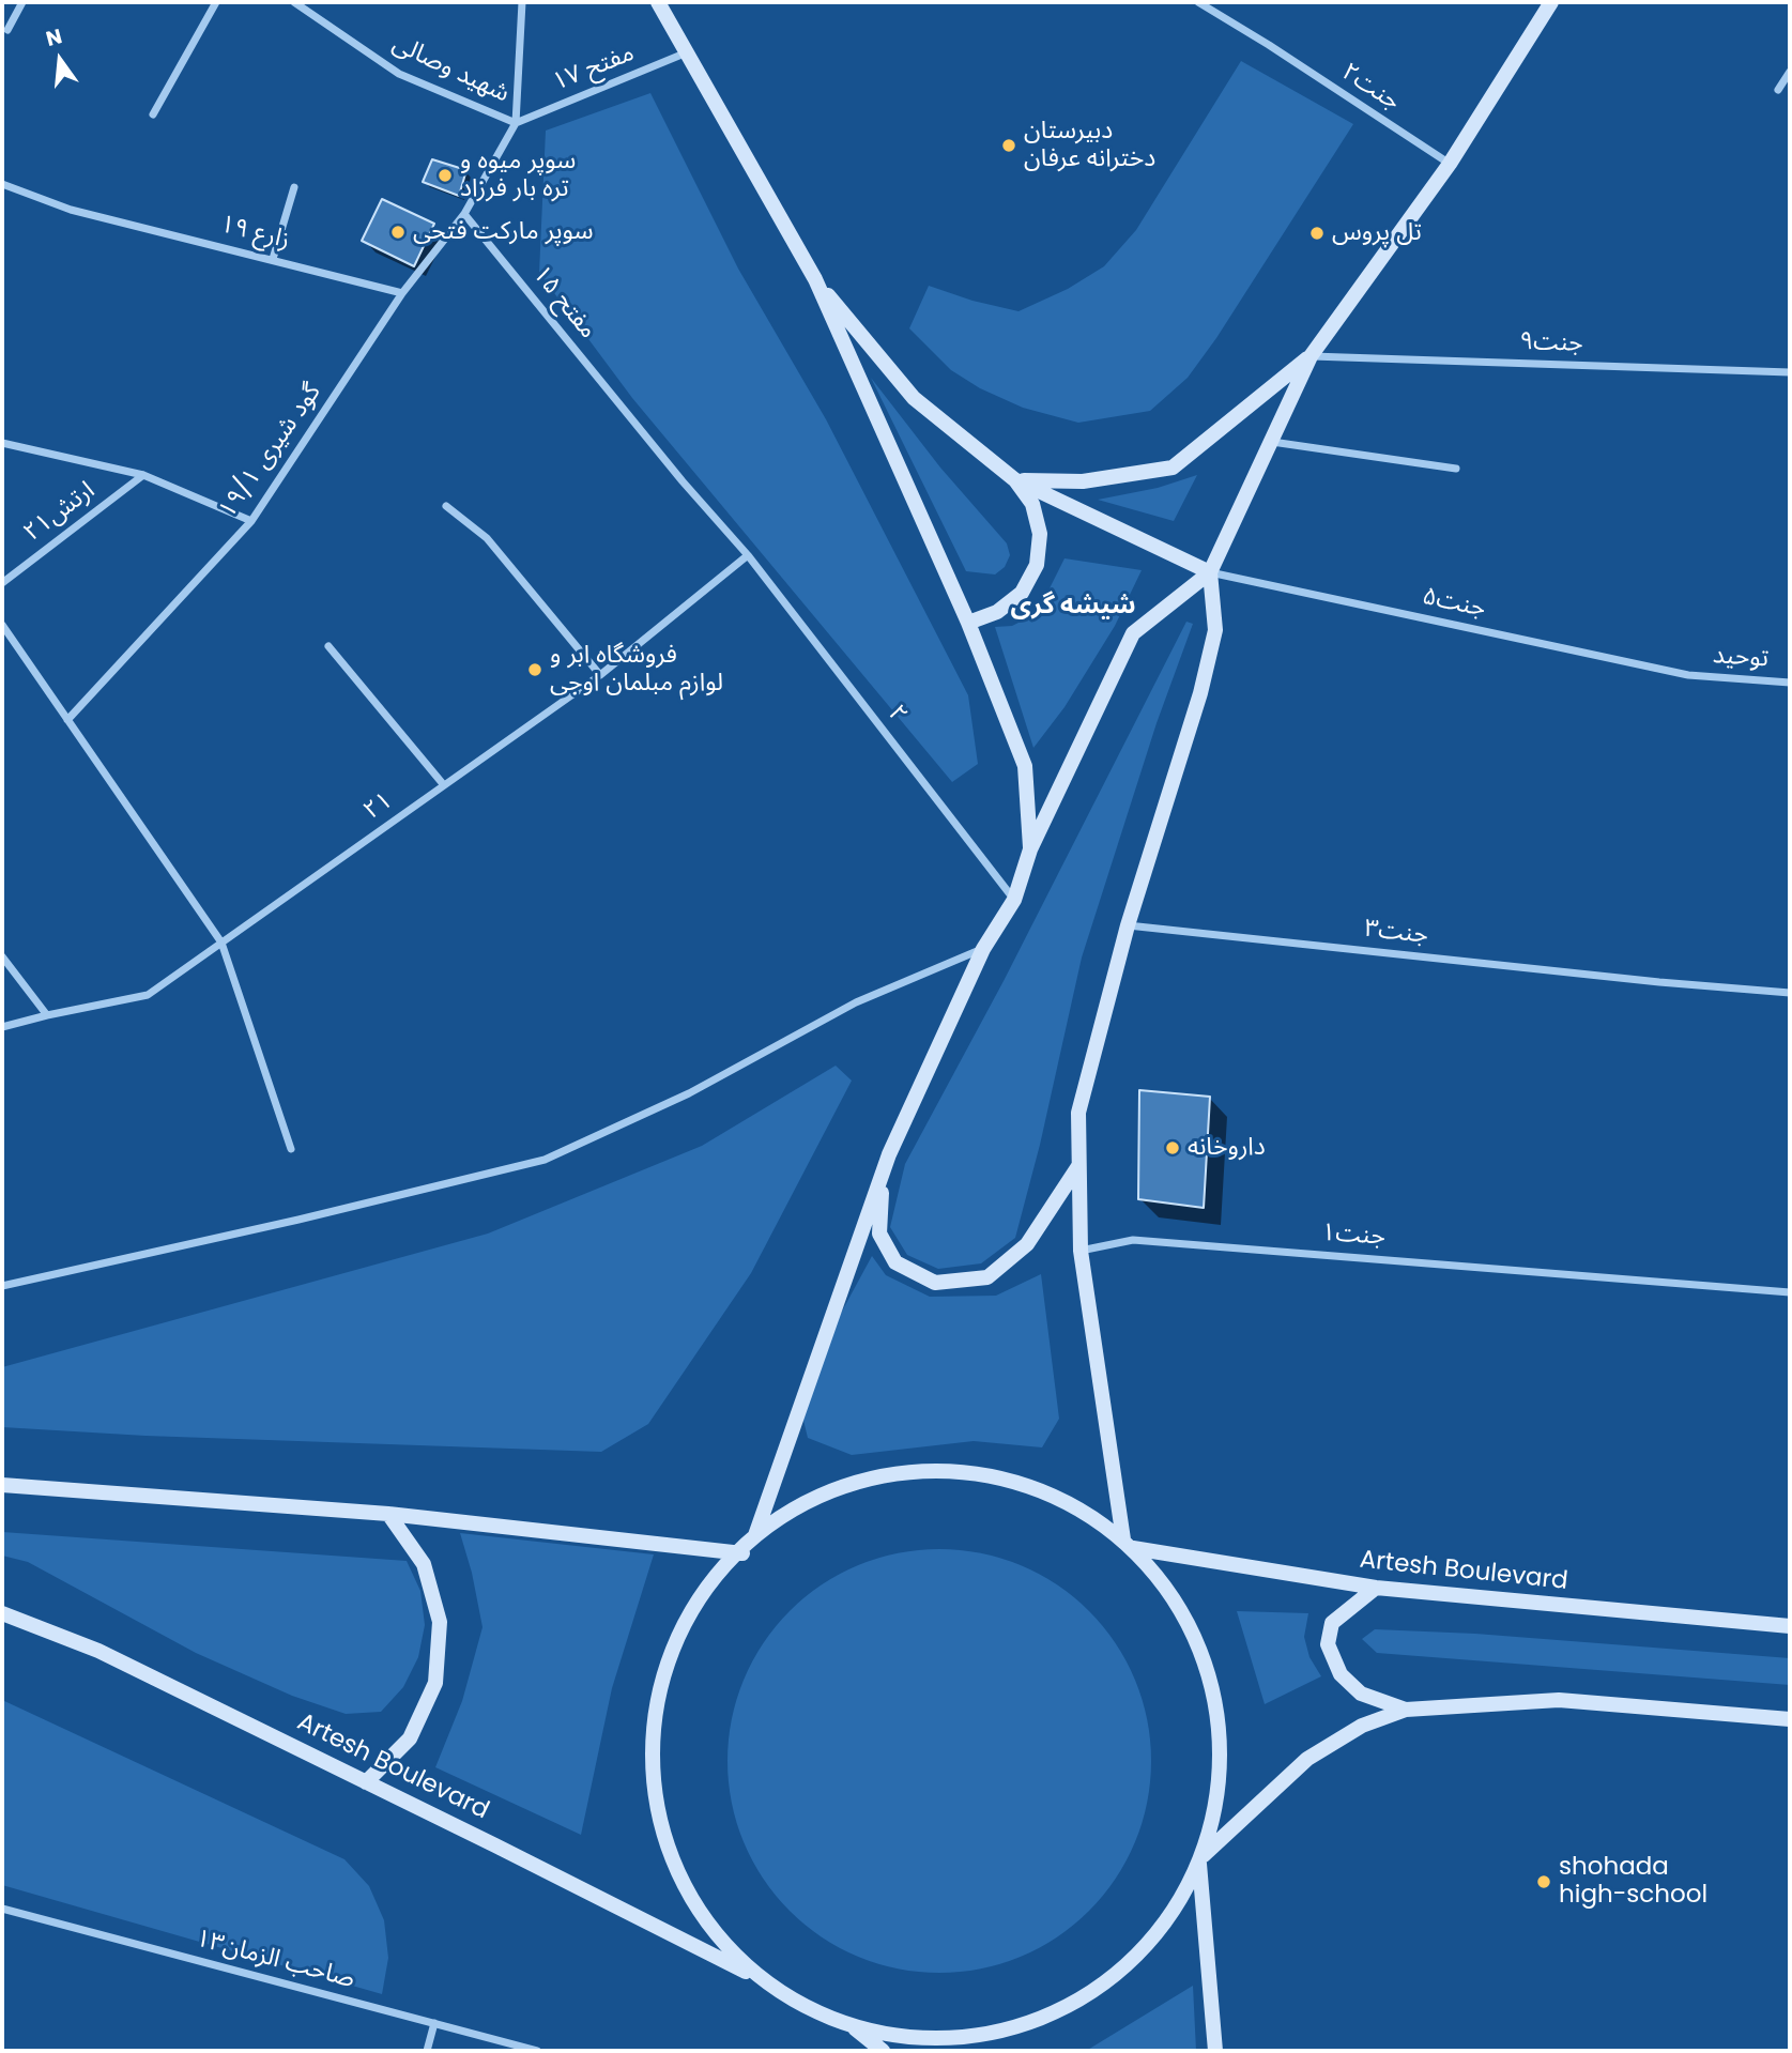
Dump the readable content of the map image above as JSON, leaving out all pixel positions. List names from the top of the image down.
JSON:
{
  "streets": {
    "main road": ["Artesh Boulevard"],
    "street": [
      "مفتح ۱۷",
      "شهید وصالی",
      "جنت۲",
      "۱۹ زارع",
      "مفتح ۱۵",
      "جنت۹",
      "۱۹/۱ گود شیری",
      "ارتش۲۱",
      "جنت۵",
      "توحید",
      "۲",
      "۲۱",
      "جنت۳",
      "جنت۱",
      "صاحب الزمان۱۳"
    ]
  },
  "crossings": [
    ["مفتح ۱۷", "شهید وصالی"],
    ["۱۹ زارع", "۱۹/۱ گود شیری"],
    ["مفتح ۱۵", "۲"],
    ["مفتح ۱۵", "۲۱"],
    ["جنت۵", "توحید"],
    ["۲", "۲۱"]
  ],
  "districts": ["شیشه گری"],
  "places": [
    "دبیرستان دخترانه عرفان",
    "سوپر میوه و تره بار فرزاد",
    "سوپر مارکت فتحی",
    "تل پروس",
    "فروشگاه ابر و لوازم مبلمان اوجی",
    "داروخانه",
    "shohada high-school"
  ],
  "north": "top"
}
